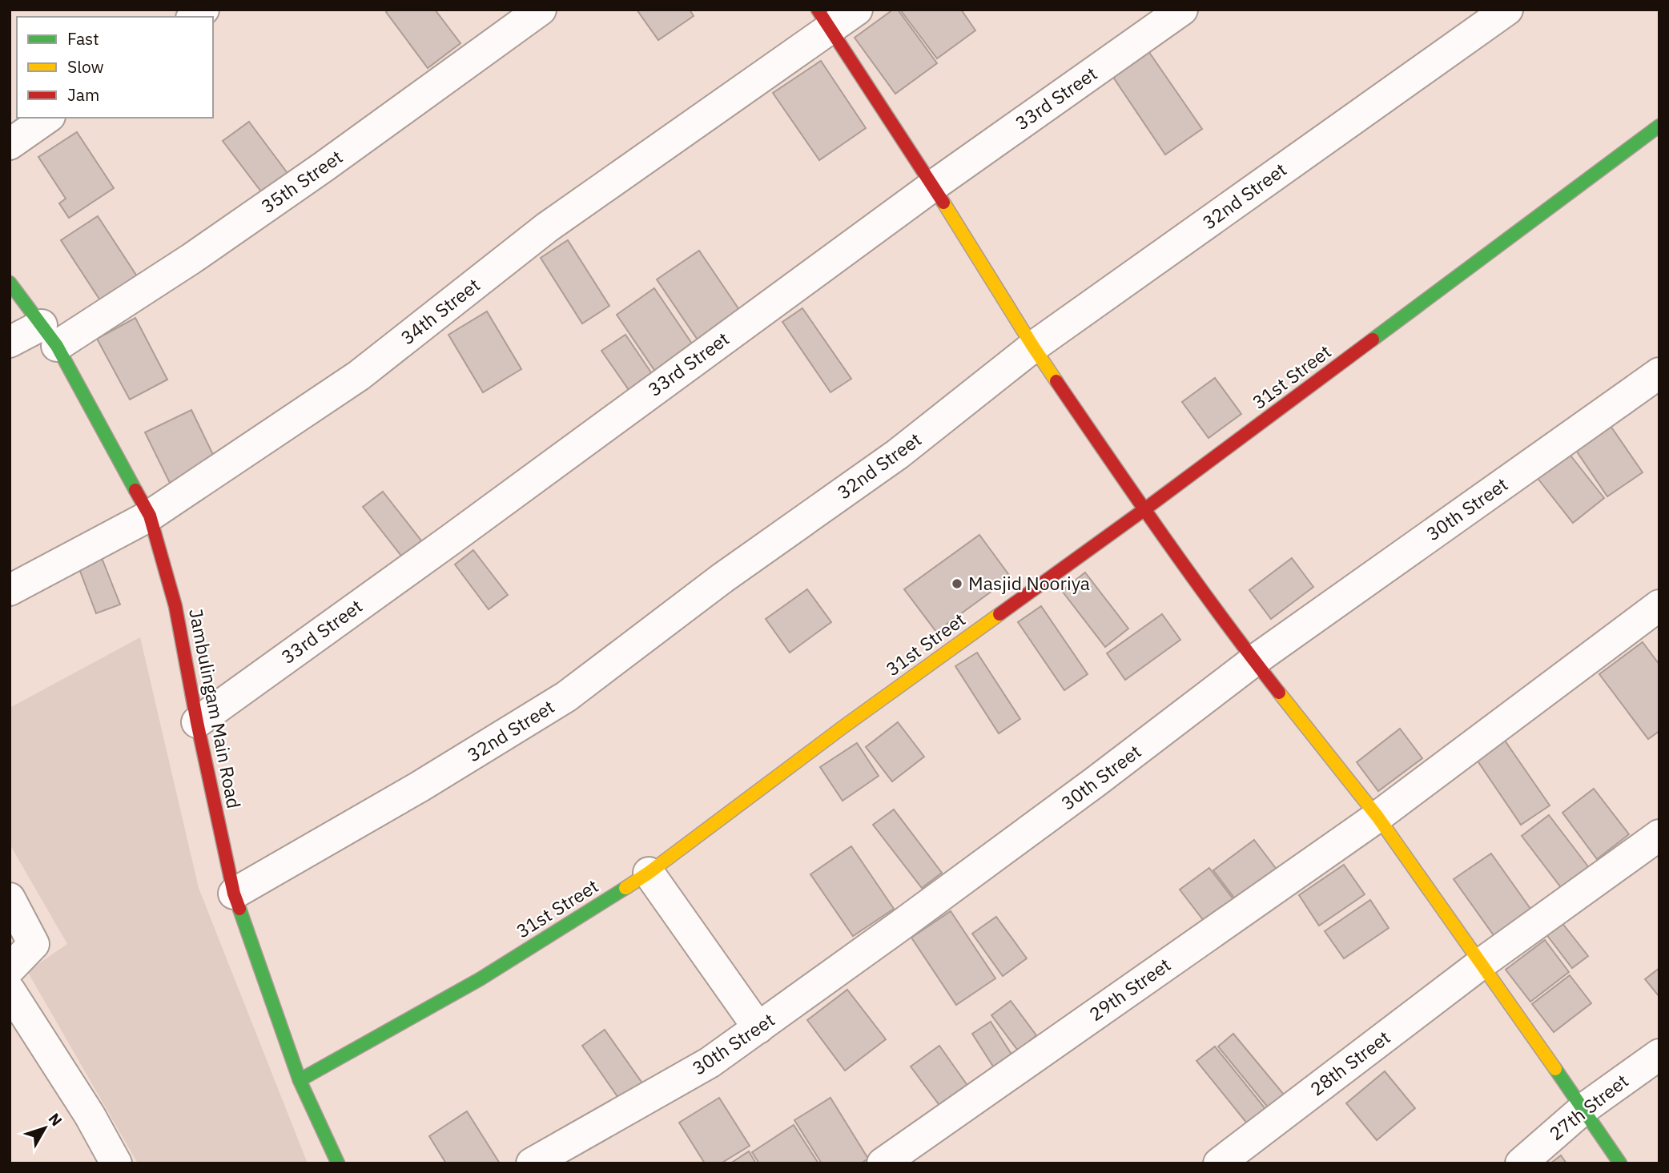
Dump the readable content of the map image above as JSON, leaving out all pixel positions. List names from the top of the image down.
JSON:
{
  "streets": {
    "street": [
      "33rd Street",
      "35th Street",
      "32nd Street",
      "34th Street",
      "31st Street",
      "30th Street",
      "Jambulingam Main Road",
      "29th Street",
      "28th Street",
      "27th Street"
    ]
  },
  "crossings": [
    ["33rd Street", "Jambulingam Main Road"],
    ["35th Street", "Jambulingam Main Road"],
    ["32nd Street", "Jambulingam Main Road"],
    ["34th Street", "Jambulingam Main Road"],
    ["31st Street", "Jambulingam Main Road"]
  ],
  "places": ["Masjid Nooriya"],
  "legend": ["Fast", "Slow", "Jam"],
  "north": "top right"
}
